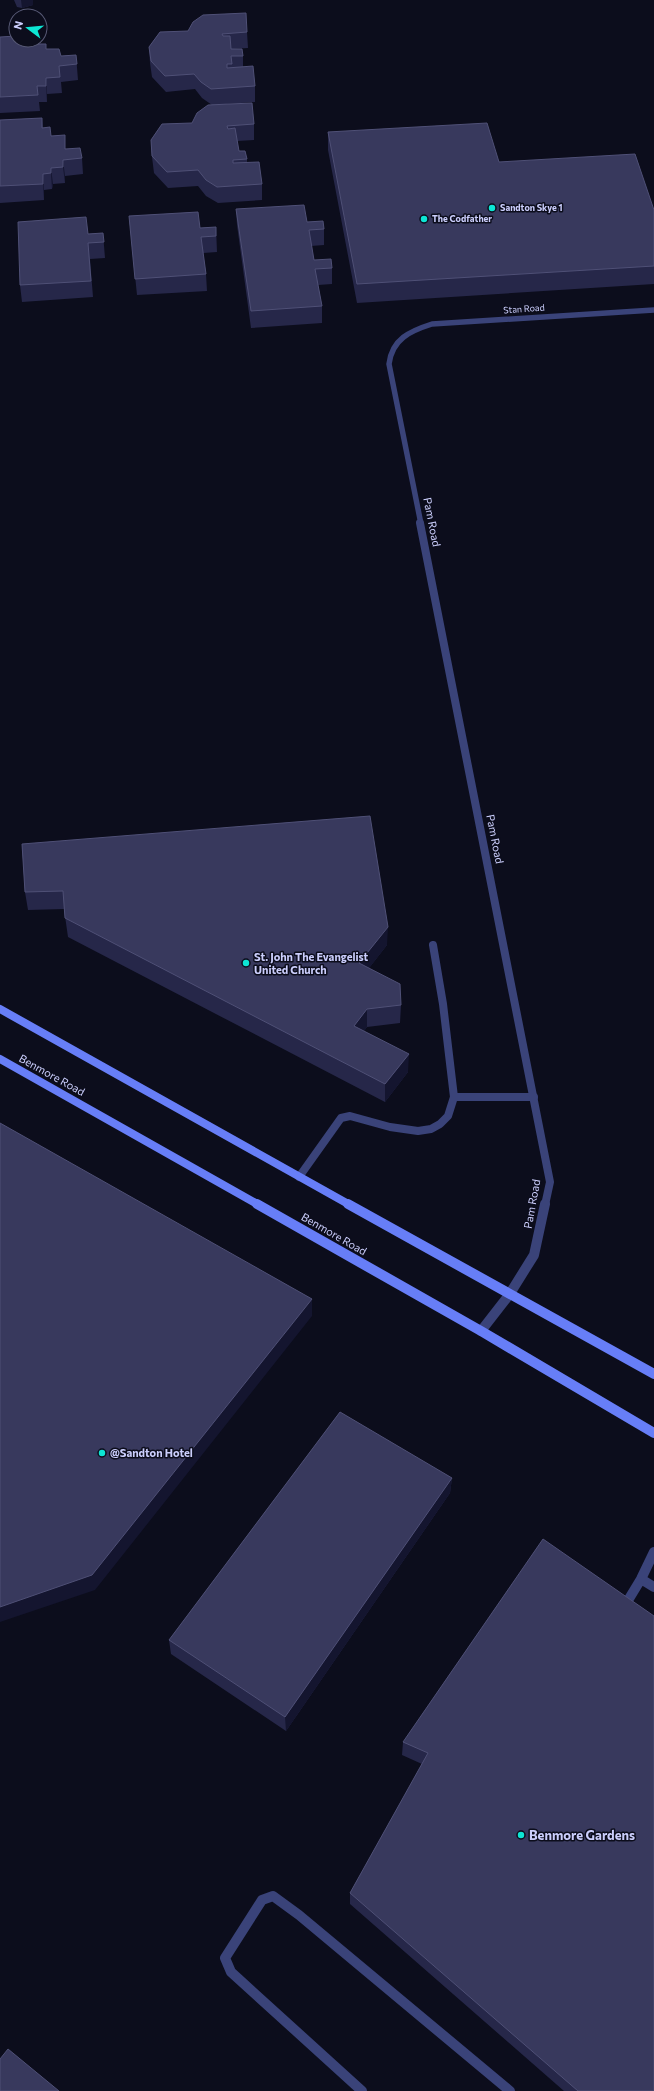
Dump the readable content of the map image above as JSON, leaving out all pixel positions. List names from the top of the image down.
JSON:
{
  "streets": {
    "street": ["Stan Road", "Pam Road", "Benmore Road"]
  },
  "crossings": [
    ["Stan Road", "Pam Road"],
    ["Pam Road", "Benmore Road"]
  ],
  "places": [
    "Sandton Skye 1",
    "The Codfather",
    "St. John The Evangelist United Church",
    "@Sandton Hotel",
    "Benmore Gardens"
  ],
  "north": "left"
}
